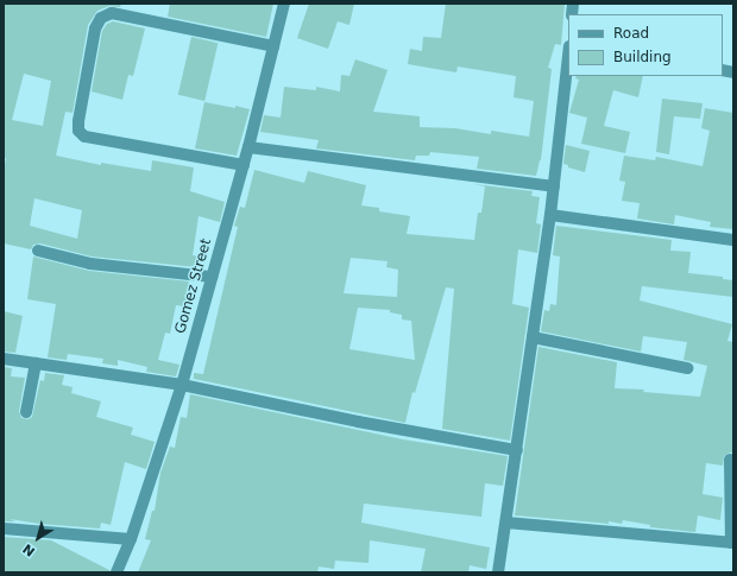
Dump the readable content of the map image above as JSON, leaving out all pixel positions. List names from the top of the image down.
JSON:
{
  "streets": {
    "street": ["Gomez Street"]
  },
  "legend": ["Road", "Building"],
  "north": "bottom left"
}
